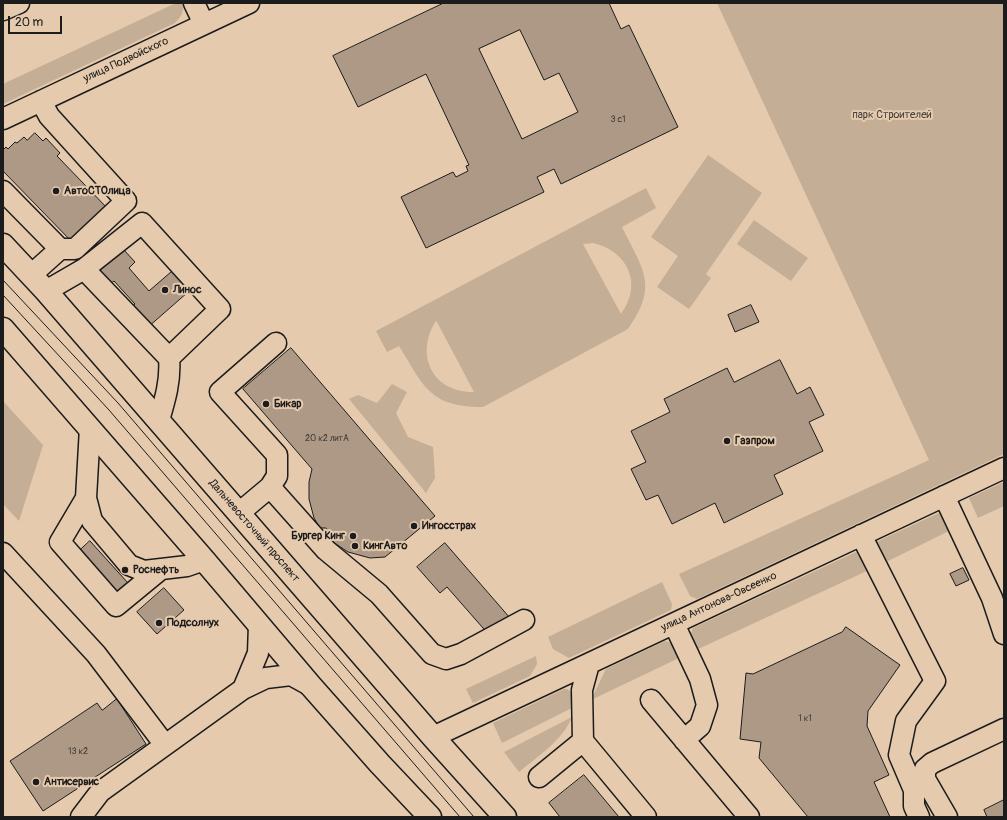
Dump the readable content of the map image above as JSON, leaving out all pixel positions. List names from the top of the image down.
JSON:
{
  "streets": {
    "main road": ["Дальневосточный проспект"],
    "street": ["улица Подвойского", "улица Антонова-Овсеенко"]
  },
  "crossings": [
    ["Дальневосточный проспект", "улица Антонова-Овсеенко"]
  ],
  "parks": ["парк Строителей"],
  "places": [
    "АвтоСТОлица",
    "Линос",
    "Бикар",
    "Газпром",
    "Ингосстрах",
    "Бургер Кинг",
    "КингАвто",
    "Роснефть",
    "Подсолнух",
    "Антисервис"
  ],
  "house_numbers": [
    "3 с1",
    "20 к2 литА",
    "1 к1",
    "13 к2"
  ],
  "scale_bar": "20 m"
}
